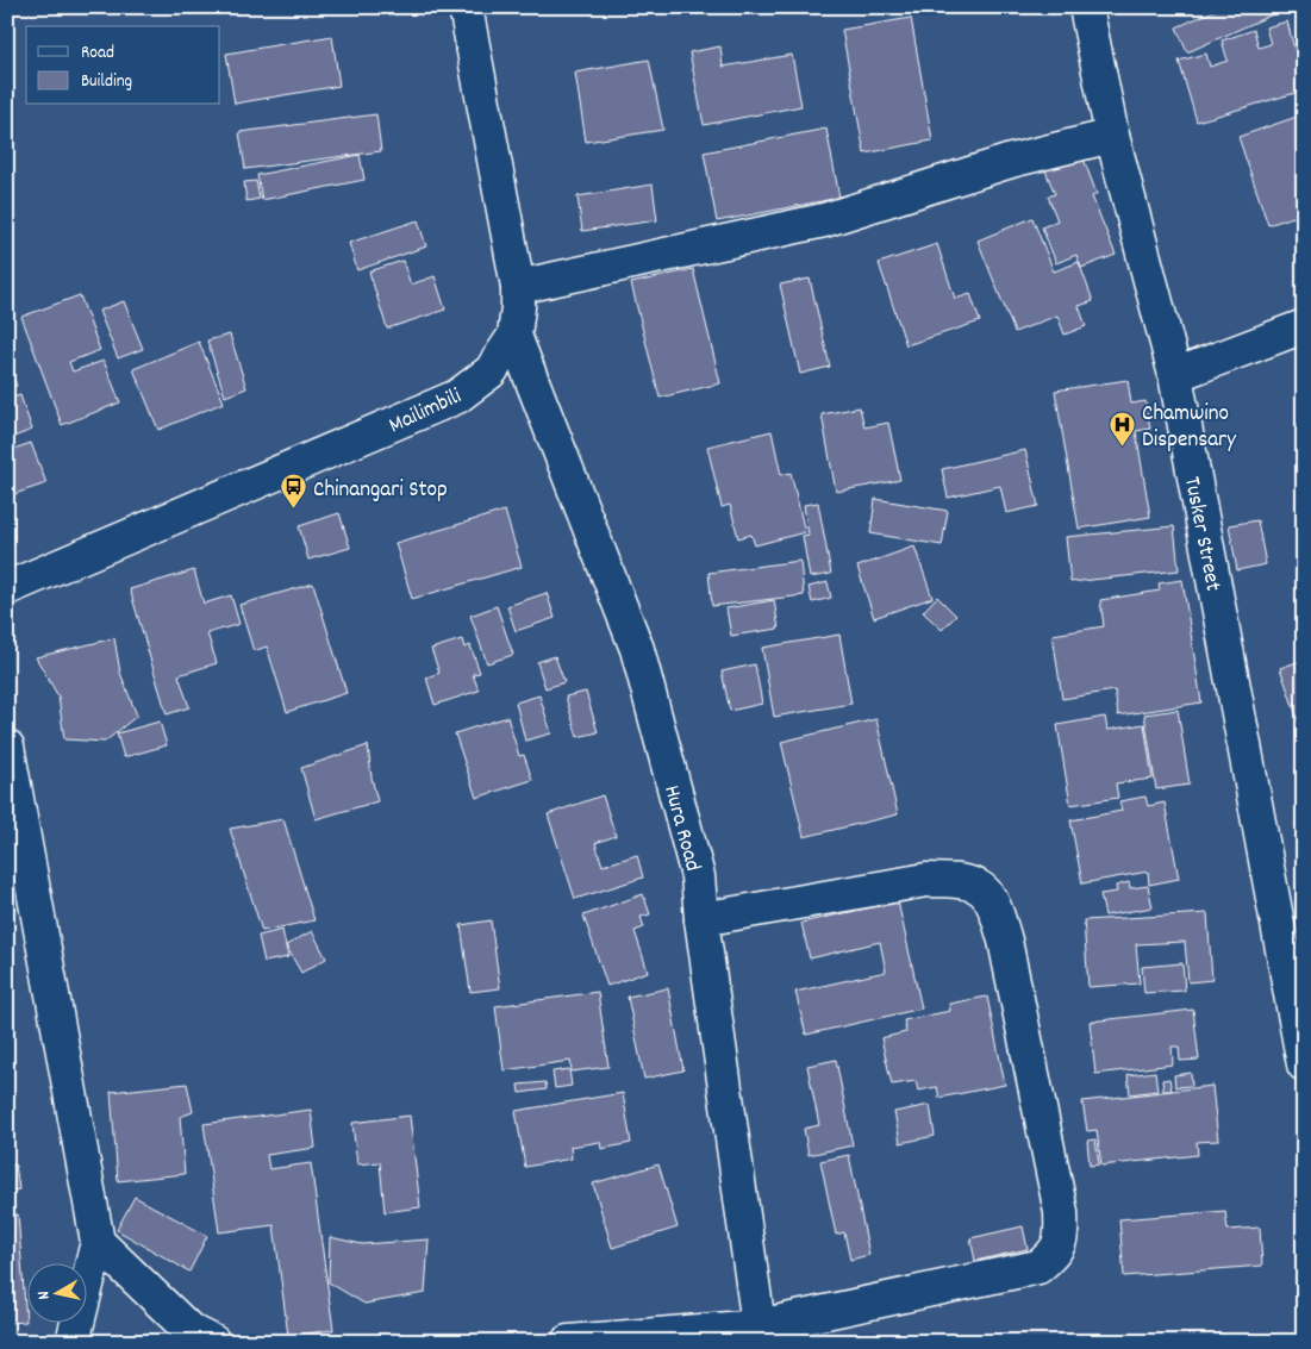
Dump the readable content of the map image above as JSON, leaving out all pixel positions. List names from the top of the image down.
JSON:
{
  "streets": {
    "street": ["Mailimbili", "Tusker Street", "Hura Road"]
  },
  "crossings": [
    ["Mailimbili", "Hura Road"]
  ],
  "places": {
    "hospital": ["Chamwino Dispensary"],
    "bus stop": ["Chinangari Stop"]
  },
  "legend": ["Road", "Building"],
  "north": "left"
}
